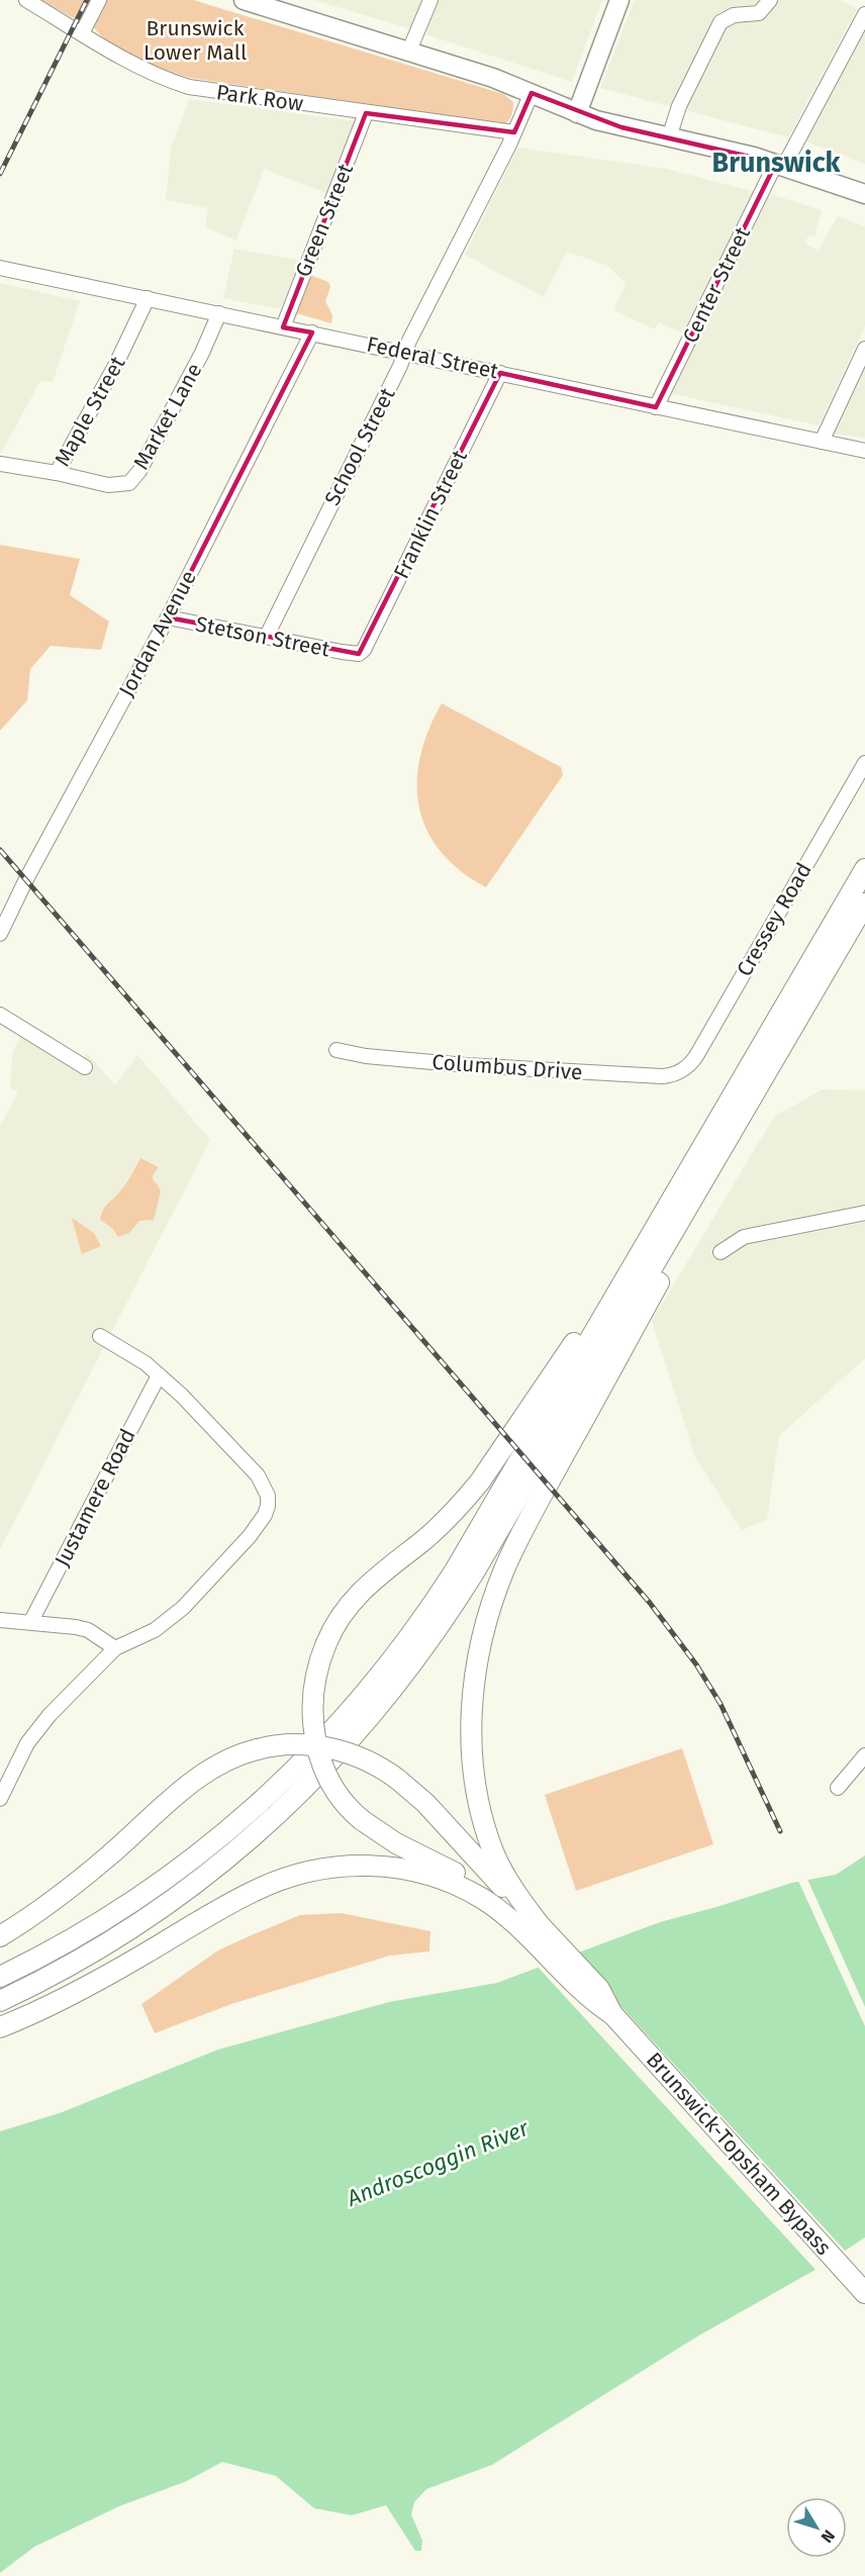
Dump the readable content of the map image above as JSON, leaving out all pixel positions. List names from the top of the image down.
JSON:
{
  "streets": {
    "highway": ["Brunswick-Topsham Bypass"],
    "street": [
      "Park Row",
      "Green Street",
      "Center Street",
      "Federal Street",
      "Maple Street",
      "Market Lane",
      "School Street",
      "Franklin Street",
      "Jordan Avenue",
      "Stetson Street",
      "Cressey Road",
      "Columbus Drive",
      "Justamere Road"
    ]
  },
  "crossings": [
    ["Park Row", "Green Street"],
    ["Park Row", "School Street"],
    ["Green Street", "Federal Street"],
    ["Center Street", "Federal Street"],
    ["Federal Street", "Maple Street"],
    ["Federal Street", "Market Lane"],
    ["Federal Street", "School Street"],
    ["Federal Street", "Franklin Street"],
    ["Federal Street", "Jordan Avenue"],
    ["Maple Street", "Market Lane"],
    ["School Street", "Stetson Street"],
    ["Franklin Street", "Stetson Street"],
    ["Jordan Avenue", "Stetson Street"],
    ["Cressey Road", "Columbus Drive"]
  ],
  "districts": ["Brunswick"],
  "water": ["Androscoggin River"],
  "parks": ["Brunswick Lower Mall"],
  "north": "bottom right"
}
